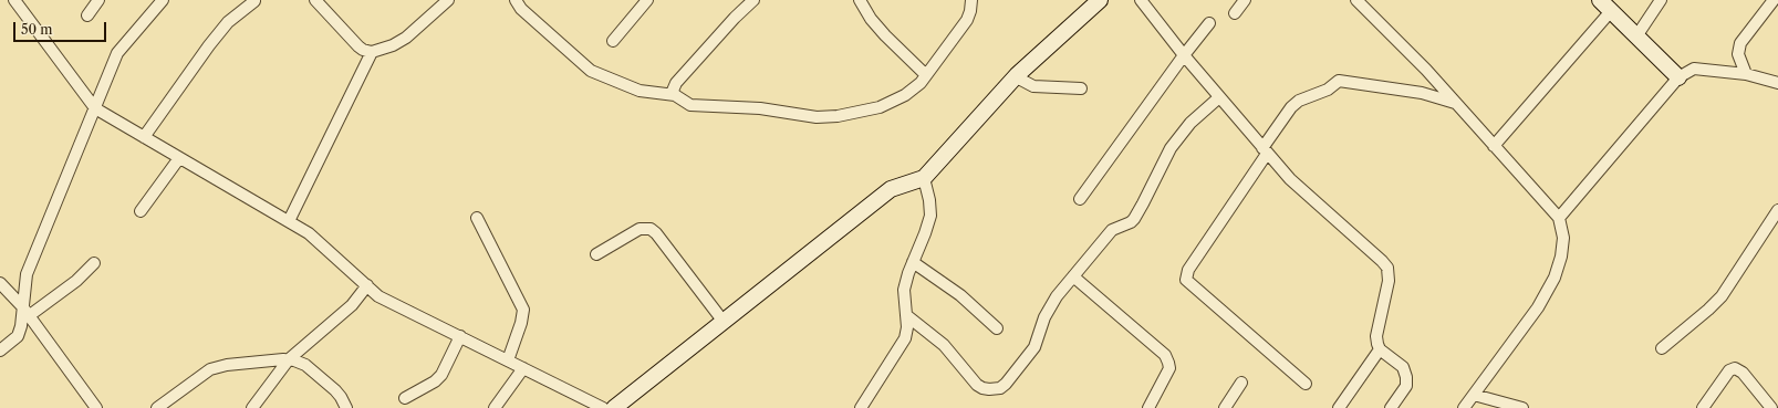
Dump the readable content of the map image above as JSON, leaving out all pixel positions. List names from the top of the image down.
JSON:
{
  "scale_bar": "50 m"
}
